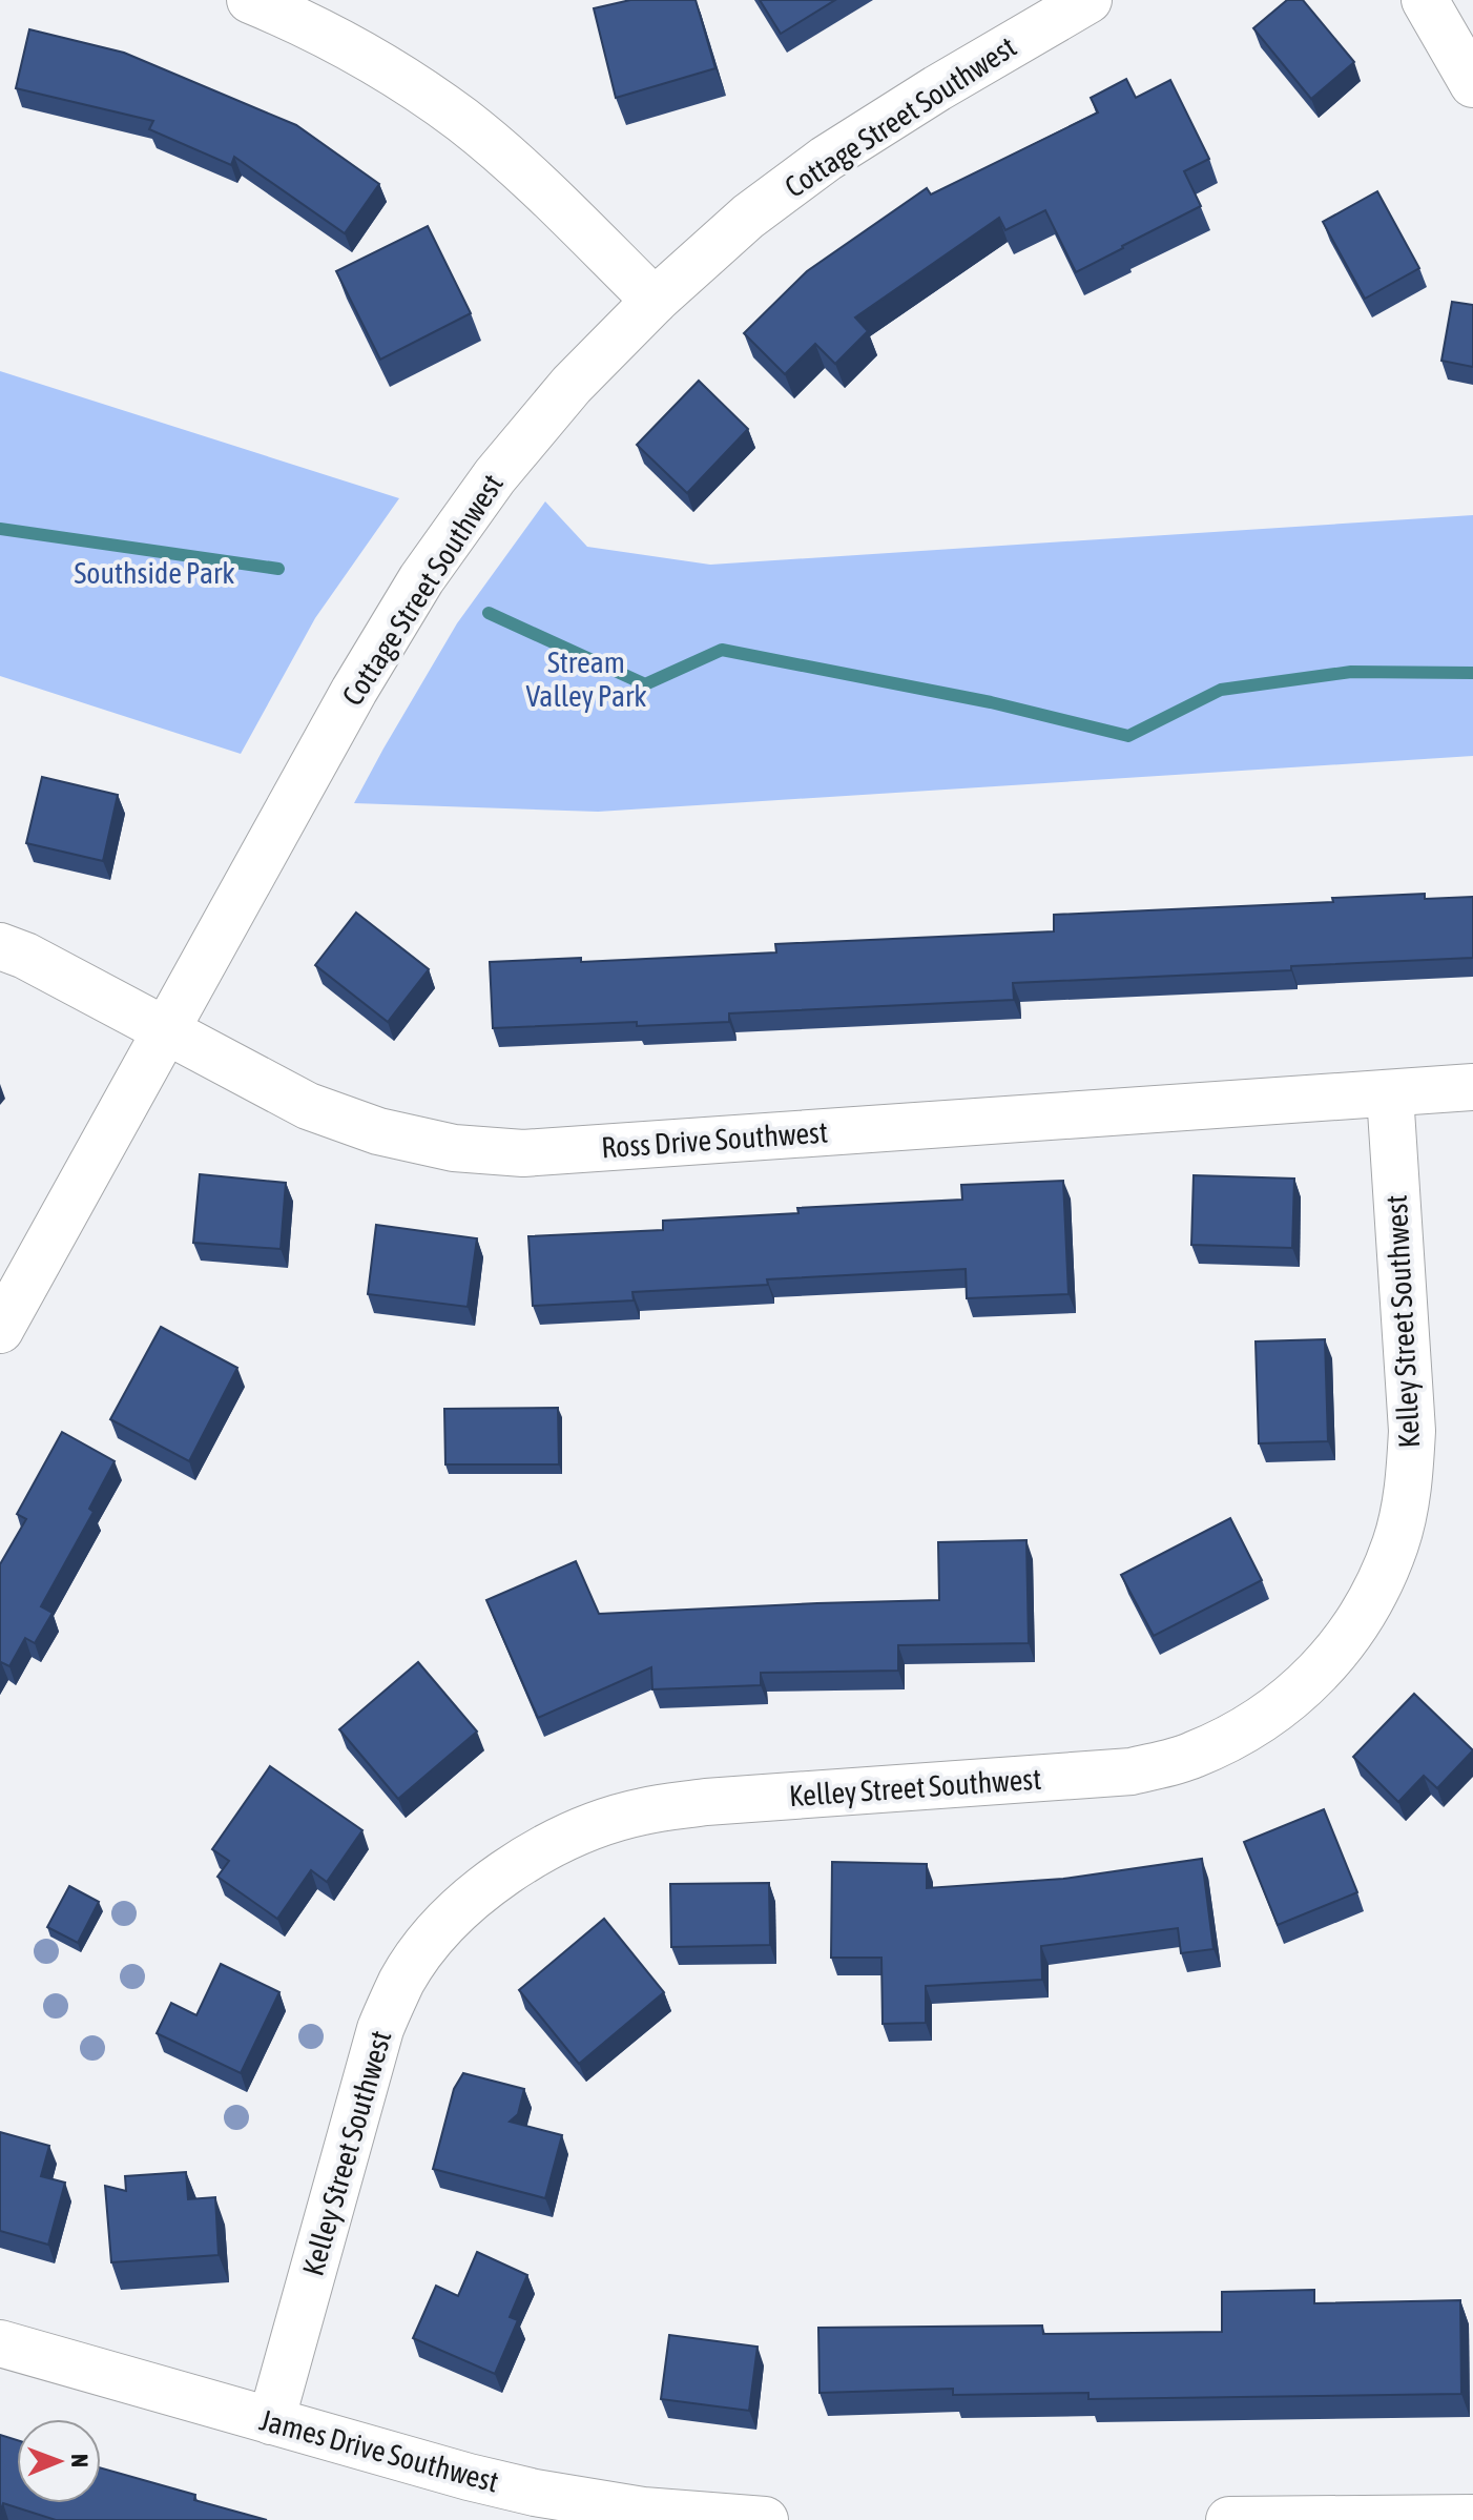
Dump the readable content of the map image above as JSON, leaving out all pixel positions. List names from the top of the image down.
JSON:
{
  "streets": {
    "street": [
      "Cottage Street Southwest",
      "Ross Drive Southwest",
      "Kelley Street Southwest",
      "James Drive Southwest"
    ]
  },
  "crossings": [
    ["Cottage Street Southwest", "Ross Drive Southwest"],
    ["Ross Drive Southwest", "Kelley Street Southwest"],
    ["Kelley Street Southwest", "James Drive Southwest"]
  ],
  "parks": ["Southside Park", "Stream Valley Park"],
  "north": "right"
}
